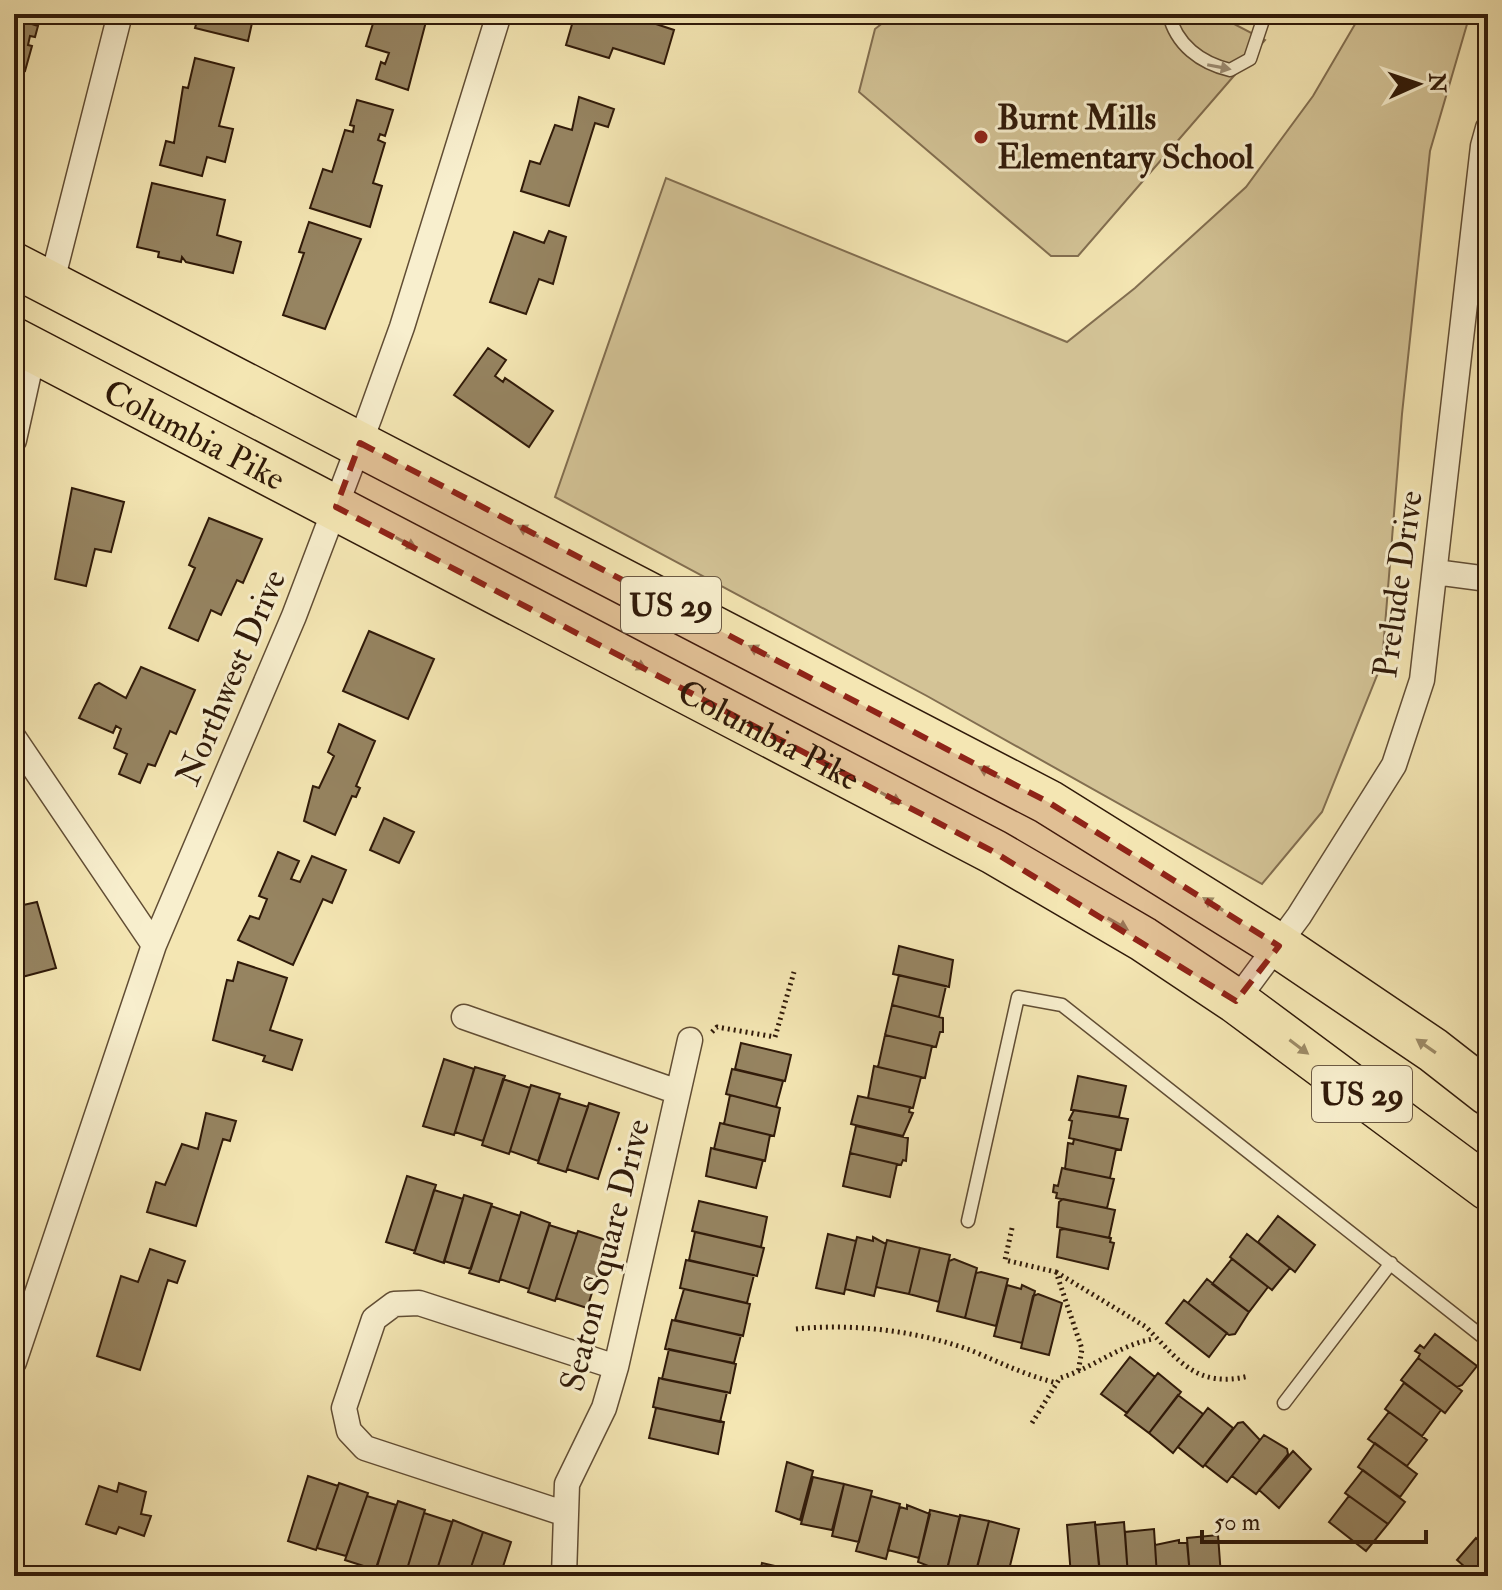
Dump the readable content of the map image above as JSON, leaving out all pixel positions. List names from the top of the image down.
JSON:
{
  "streets": {
    "highway": ["Columbia Pike", "US 29"],
    "street": ["Prelude Drive", "Northwest Drive", "Seaton Square Drive"]
  },
  "crossings": [
    ["Columbia Pike", "Prelude Drive"],
    ["Columbia Pike", "Northwest Drive"]
  ],
  "places": ["Burnt Mills Elementary School"],
  "scale_bar": "50 m",
  "north": "right"
}
